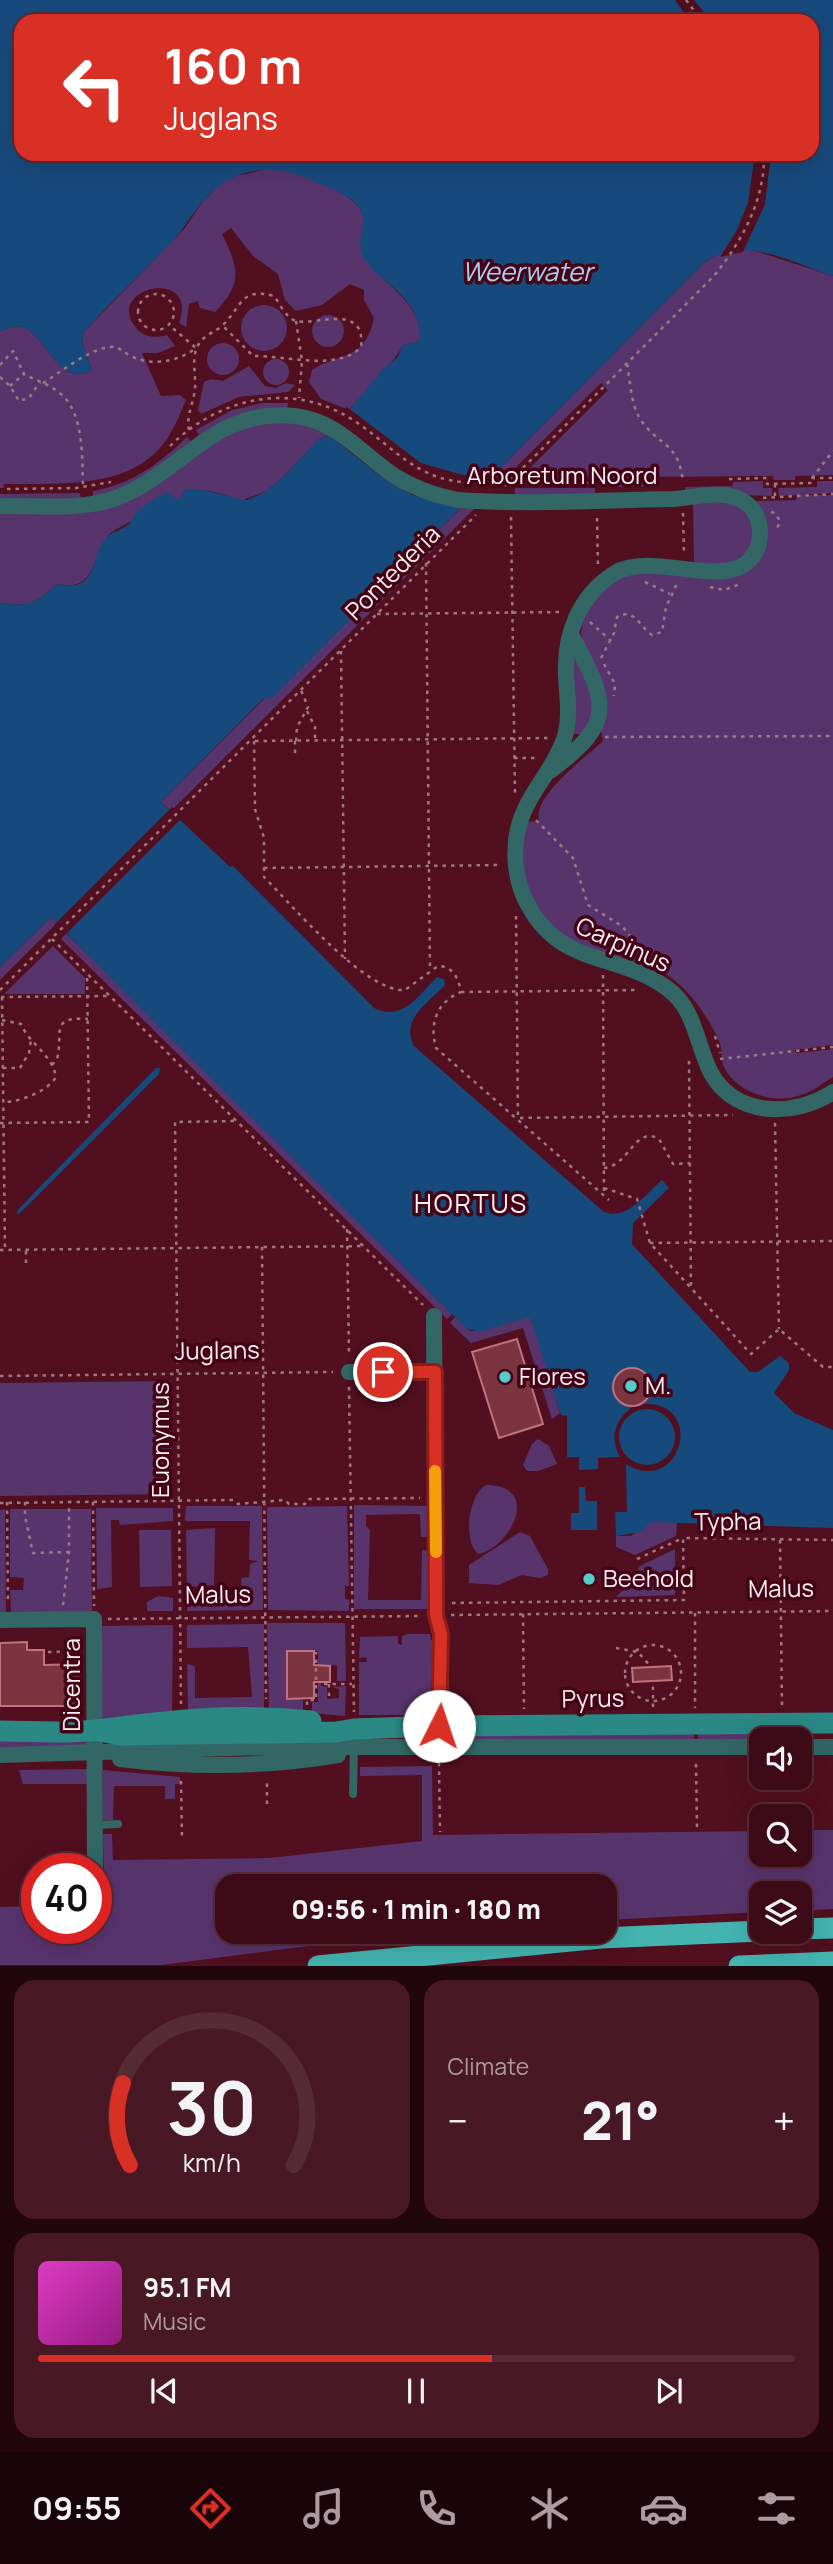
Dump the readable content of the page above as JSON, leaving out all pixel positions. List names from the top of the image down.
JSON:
{
  "streets": {
    "street": [
      "Arboretum Noord",
      "Carpinus",
      "Dicentra",
      "Pyrus"
    ],
    "path": [
      "Pontederia",
      "Juglans",
      "Euonymus",
      "Typha",
      "Malus"
    ]
  },
  "crossings": [
    ["Arboretum Noord", "Pontederia"],
    ["Arboretum Noord", "Carpinus"],
    ["Juglans", "Euonymus"],
    ["Euonymus", "Malus"],
    ["Typha", "Malus"],
    ["Malus", "Dicentra"],
    ["Dicentra", "Pyrus"]
  ],
  "districts": ["HORTUS"],
  "water": ["Weerwater"],
  "places": ["Flores", "M.", "Beehold"],
  "page": {
    "turn": ["160 m", "Juglans"],
    "limit": "40",
    "trip": "09:56 · 1 min · 180 m",
    "tile": "Climate",
    "heat": ["−", "21°", "+"],
    "song": ["95.1 FM", "Music"],
    "tabs": "09:55",
    "gauge": ["30", "km/h"]
  }
}
